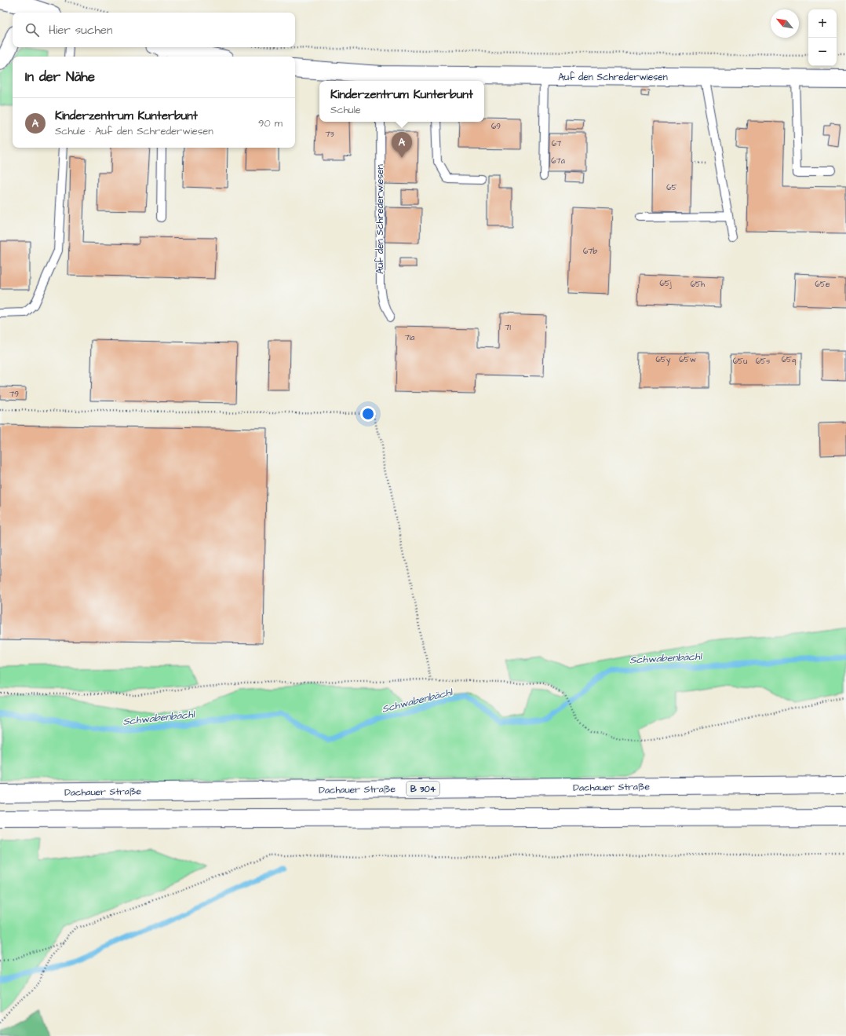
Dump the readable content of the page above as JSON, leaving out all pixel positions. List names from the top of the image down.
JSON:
{
  "streets": {
    "main road": ["Auf den Schrederwiesen", "Dachauer Straße", "B 304"]
  },
  "water": ["Schwabenbächl"],
  "house_numbers": [
    "69",
    "73",
    "67",
    "67a",
    "65",
    "67b",
    "65j",
    "65h",
    "65e",
    "71",
    "71a",
    "65y",
    "65w",
    "65q",
    "65u",
    "65s",
    "79"
  ],
  "north": "top left",
  "page": {
    "map_buttons": ["+", "−"],
    "search": "Hier suchen",
    "heading": "In der Nähe",
    "popup": ["Kinderzentrum Kunterbunt", "Schule"],
    "list": [
      {
        "mark": "A",
        "name": "Kinderzentrum Kunterbunt",
        "note": "Schule · Auf den Schrederwiesen",
        "value": "90 m"
      }
    ],
    "pins": "A"
  }
}
